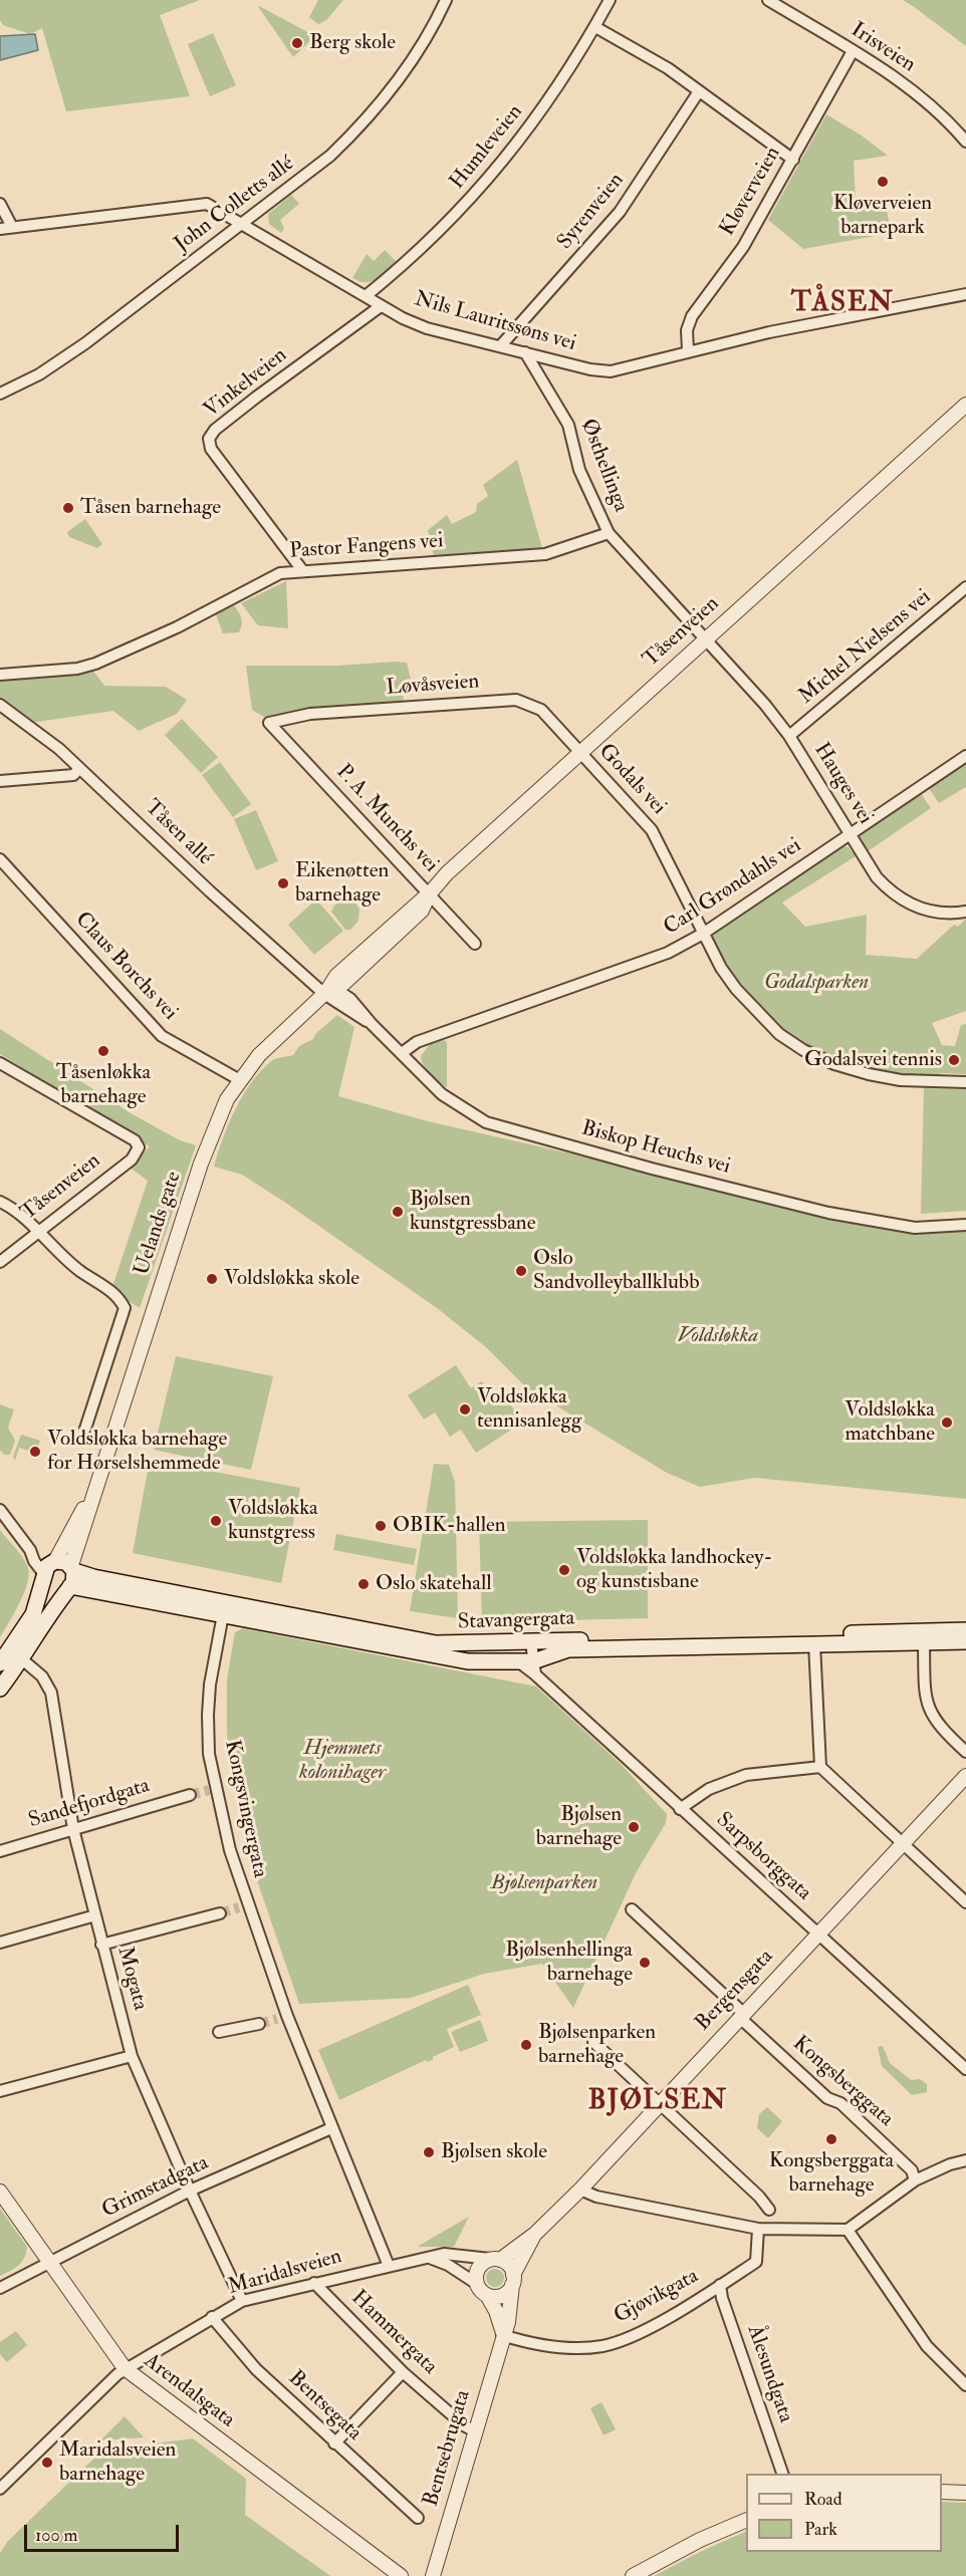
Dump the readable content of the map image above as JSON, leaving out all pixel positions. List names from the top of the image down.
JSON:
{
  "streets": {
    "main road": ["Uelands gate", "Stavangergata"],
    "street": [
      "Irisveien",
      "Humleveien",
      "Kløverveien",
      "John Colletts allé",
      "Syrenveien",
      "Nils Lauritssøns vei",
      "Vinkelveien",
      "Østhellinga",
      "Pastor Fangens vei",
      "Tåsenveien",
      "Michel Nielsens vei",
      "Løvåsveien",
      "Godals vei",
      "Hauges vei",
      "P. A. Munchs vei",
      "Tåsen allé",
      "Carl Grøndahls vei",
      "Claus Borchs vei",
      "Biskop Heuchs vei",
      "Sandefjordgata",
      "Kongsvingergata",
      "Sarpsborggata",
      "Mogata",
      "Bergensgata",
      "Kongsberggata",
      "Grimstadgata",
      "Maridalsveien",
      "Gjøvikgata",
      "Hammergata",
      "Ålesundgata",
      "Arendalsgata",
      "Bentsegata",
      "Bentsebrugata"
    ]
  },
  "crossings": [
    ["Irisveien", "Kløverveien"],
    ["Humleveien", "Nils Lauritssøns vei"],
    ["Kløverveien", "Nils Lauritssøns vei"],
    ["John Colletts allé", "Nils Lauritssøns vei"],
    ["Syrenveien", "Nils Lauritssøns vei"],
    ["Nils Lauritssøns vei", "Vinkelveien"],
    ["Nils Lauritssøns vei", "Østhellinga"],
    ["Vinkelveien", "Pastor Fangens vei"],
    ["Østhellinga", "Pastor Fangens vei"],
    ["Østhellinga", "Tåsenveien"],
    ["Østhellinga", "Hauges vei"],
    ["Tåsenveien", "Løvåsveien"],
    ["Tåsenveien", "Godals vei"],
    ["Tåsenveien", "Hauges vei"],
    ["Tåsenveien", "P. A. Munchs vei"],
    ["Tåsenveien", "Tåsen allé"],
    ["Tåsenveien", "Biskop Heuchs vei"],
    ["Tåsenveien", "Uelands gate"],
    ["Michel Nielsens vei", "Hauges vei"],
    ["Løvåsveien", "Godals vei"],
    ["Løvåsveien", "P. A. Munchs vei"],
    ["Godals vei", "Carl Grøndahls vei"],
    ["Hauges vei", "Carl Grøndahls vei"],
    ["Tåsen allé", "Biskop Heuchs vei"],
    ["Tåsen allé", "Uelands gate"],
    ["Carl Grøndahls vei", "Biskop Heuchs vei"],
    ["Claus Borchs vei", "Uelands gate"],
    ["Biskop Heuchs vei", "Uelands gate"],
    ["Uelands gate", "Stavangergata"],
    ["Uelands gate", "Mogata"],
    ["Stavangergata", "Kongsvingergata"],
    ["Stavangergata", "Sarpsborggata"],
    ["Sandefjordgata", "Mogata"],
    ["Kongsvingergata", "Grimstadgata"],
    ["Kongsvingergata", "Maridalsveien"],
    ["Sarpsborggata", "Bergensgata"],
    ["Mogata", "Grimstadgata"],
    ["Mogata", "Maridalsveien"],
    ["Bergensgata", "Kongsberggata"],
    ["Bergensgata", "Maridalsveien"],
    ["Bergensgata", "Bentsebrugata"],
    ["Grimstadgata", "Arendalsgata"],
    ["Maridalsveien", "Hammergata"],
    ["Maridalsveien", "Arendalsgata"],
    ["Maridalsveien", "Bentsegata"],
    ["Maridalsveien", "Bentsebrugata"],
    ["Gjøvikgata", "Ålesundgata"],
    ["Gjøvikgata", "Bentsebrugata"],
    ["Hammergata", "Bentsebrugata"]
  ],
  "districts": ["TÅSEN", "BJØLSEN"],
  "parks": [
    "Godalsparken",
    "Voldsløkka",
    "Hjemmets kolonihager",
    "Bjølsenparken"
  ],
  "places": [
    "Berg skole",
    "Kløverveien barnepark",
    "Tåsen barnehage",
    "Eikenøtten barnehage",
    "Tåsenløkka barnehage",
    "Godalsvei tennis",
    "Bjølsen kunstgressbane",
    "Oslo Sandvolleyballklubb",
    "Voldsløkka skole",
    "Voldsløkka tennisanlegg",
    "Voldsløkka matchbane",
    "Voldsløkka barnehage for Hørselshemmede",
    "Voldsløkka kunstgress",
    "OBIK-hallen",
    "Voldsløkka landhockey- og kunstisbane",
    "Oslo skatehall",
    "Bjølsen barnehage",
    "Bjølsenhellinga barnehage",
    "Bjølsenparken barnehage",
    "Kongsberggata barnehage",
    "Bjølsen skole",
    "Maridalsveien barnehage"
  ],
  "legend": ["Road", "Park"],
  "scale_bar": "100 m"
}
